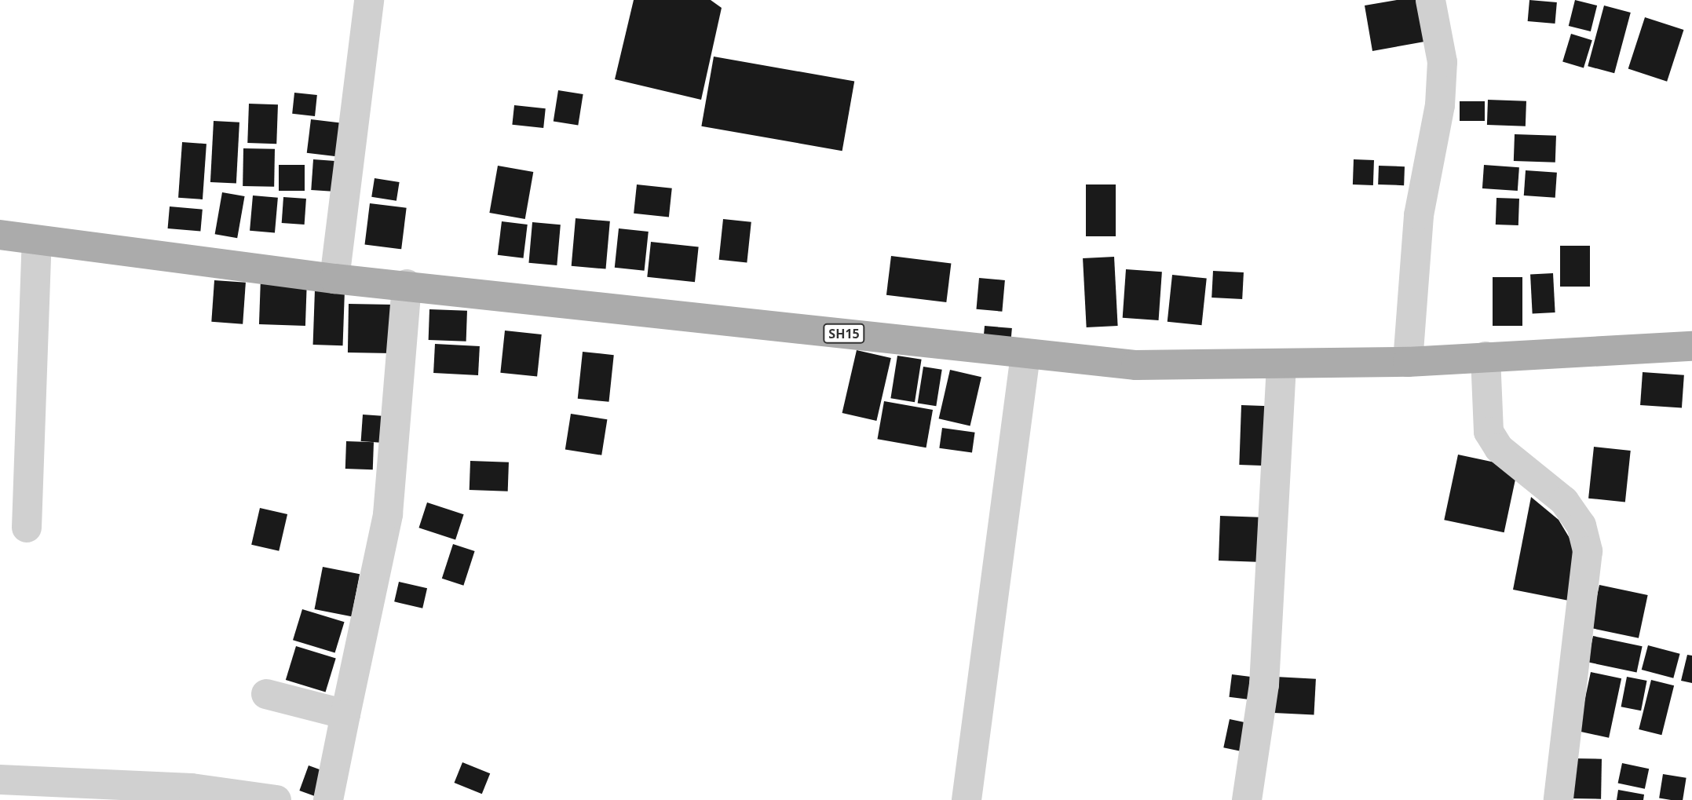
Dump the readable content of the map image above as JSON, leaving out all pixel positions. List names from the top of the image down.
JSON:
{
  "streets": {
    "main road": ["SH15"]
  }
}
